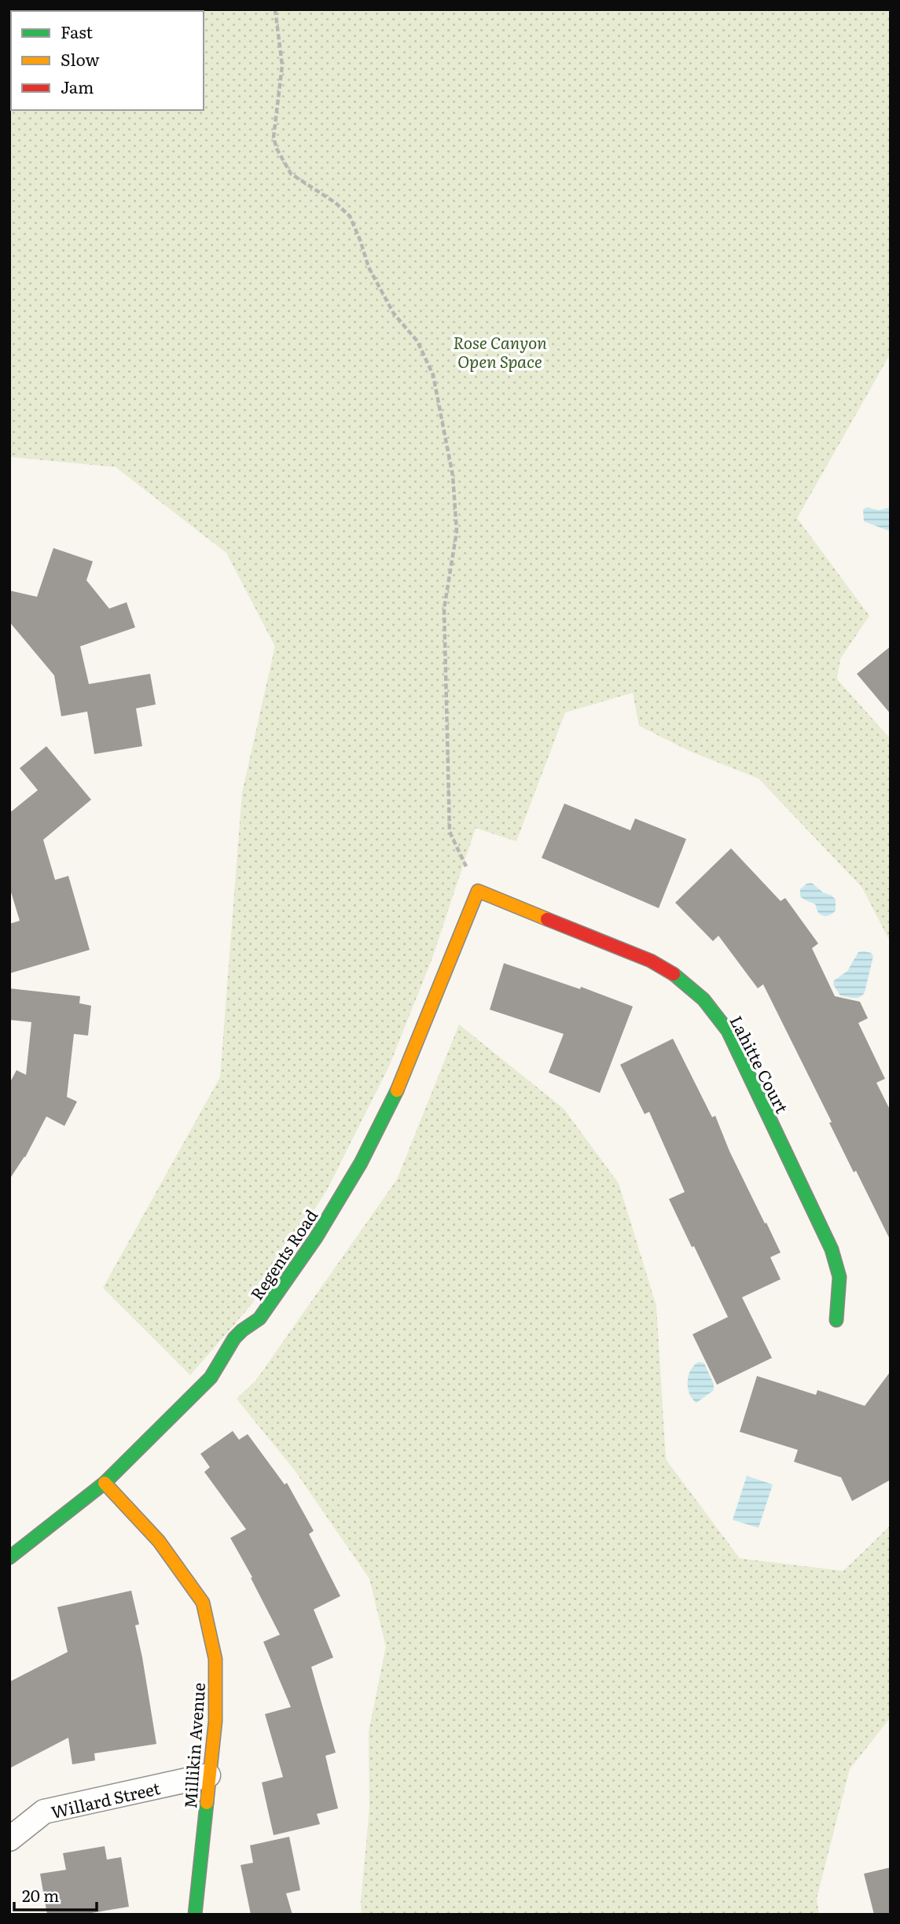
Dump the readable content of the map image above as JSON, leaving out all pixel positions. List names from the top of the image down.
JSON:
{
  "streets": {
    "street": [
      "Lahitte Court",
      "Regents Road",
      "Millikin Avenue",
      "Willard Street"
    ]
  },
  "crossings": [
    ["Lahitte Court", "Regents Road"],
    ["Regents Road", "Millikin Avenue"],
    ["Millikin Avenue", "Willard Street"]
  ],
  "parks": ["Rose Canyon Open Space"],
  "legend": ["Fast", "Slow", "Jam"],
  "scale_bar": "20 m"
}
